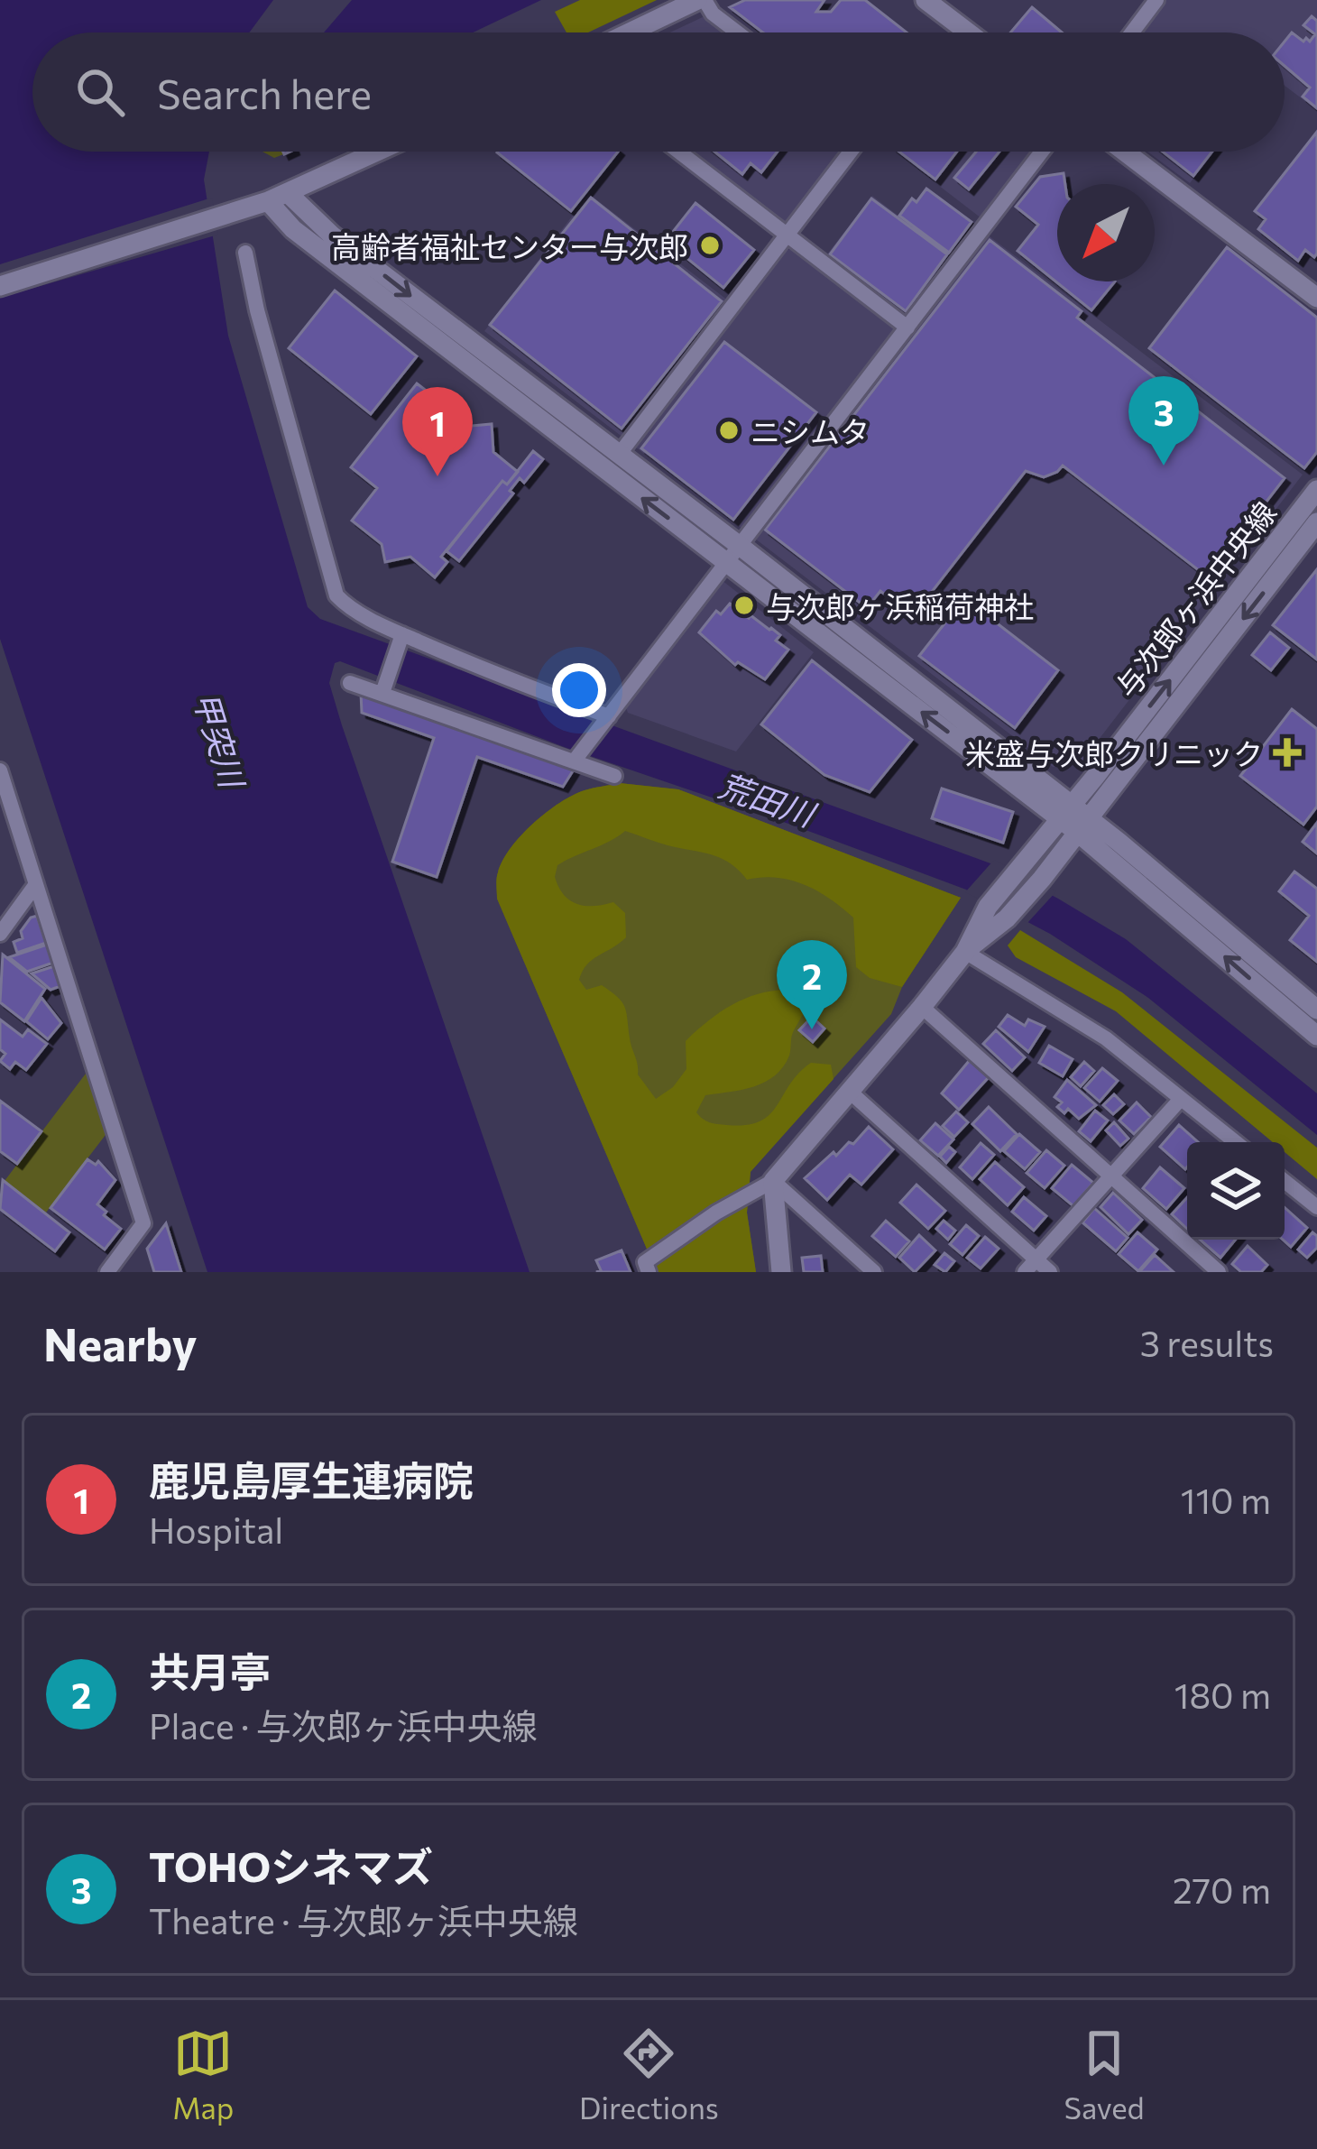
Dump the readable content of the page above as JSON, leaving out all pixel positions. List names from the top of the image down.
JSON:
{
  "streets": {
    "street": ["与次郎ヶ浜中央線"]
  },
  "water": ["甲突川", "荒田川"],
  "places": {
    "other": ["高齢者福祉センター与次郎", "ニシムタ", "与次郎ヶ浜稲荷神社"],
    "health": ["米盛与次郎クリニック"]
  },
  "north": "bottom left",
  "page": {
    "search": "Search here",
    "pins": ["3", "1", "2"],
    "heading": ["Nearby", "3 results"],
    "list": [
      {
        "mark": "1",
        "name": "鹿児島厚生連病院",
        "note": "Hospital",
        "value": "110 m"
      },
      {
        "mark": "2",
        "name": "共月亭",
        "note": "Place · 与次郎ヶ浜中央線",
        "value": "180 m"
      },
      {
        "mark": "3",
        "name": "TOHOシネマズ",
        "note": "Theatre · 与次郎ヶ浜中央線",
        "value": "270 m"
      }
    ],
    "nav": ["Map", "Directions", "Saved"]
  }
}
